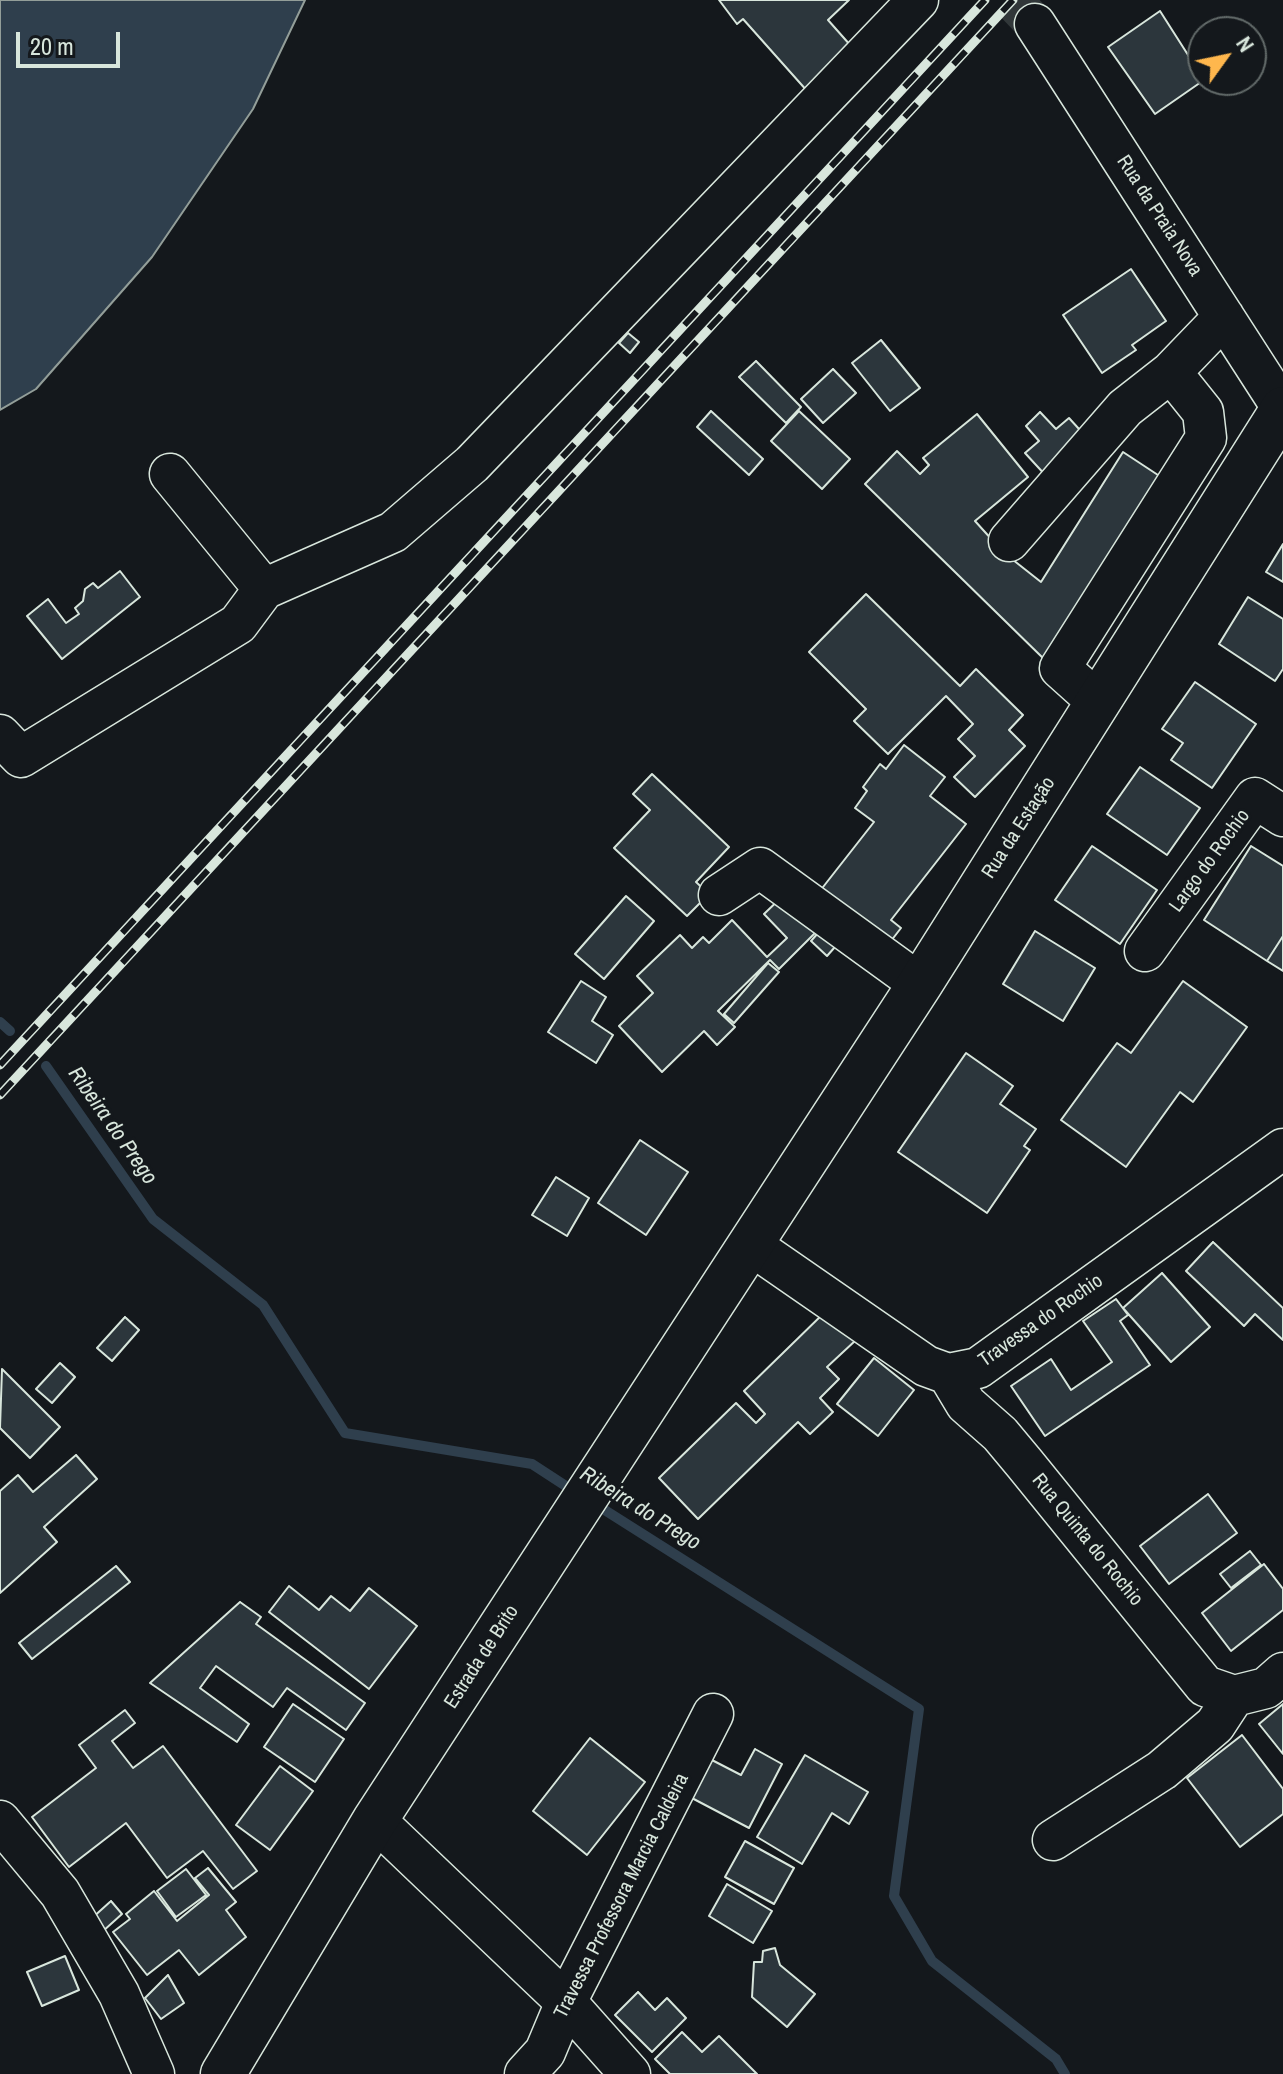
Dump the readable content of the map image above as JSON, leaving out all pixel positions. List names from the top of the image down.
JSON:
{
  "streets": {
    "main road": ["Rua da Estação", "Estrada de Brito"],
    "street": [
      "Rua da Praia Nova",
      "Largo do Rochio",
      "Travessa do Rochio",
      "Rua Quinta do Rochio",
      "Travessa Professora Marcia Caldeira"
    ]
  },
  "crossings": [
    ["Rua da Praia Nova", "Rua da Estação"],
    ["Rua da Estação", "Estrada de Brito"],
    ["Travessa do Rochio", "Rua Quinta do Rochio"]
  ],
  "water": ["Ribeira do Prego"],
  "scale_bar": "20 m",
  "north": "top right"
}
